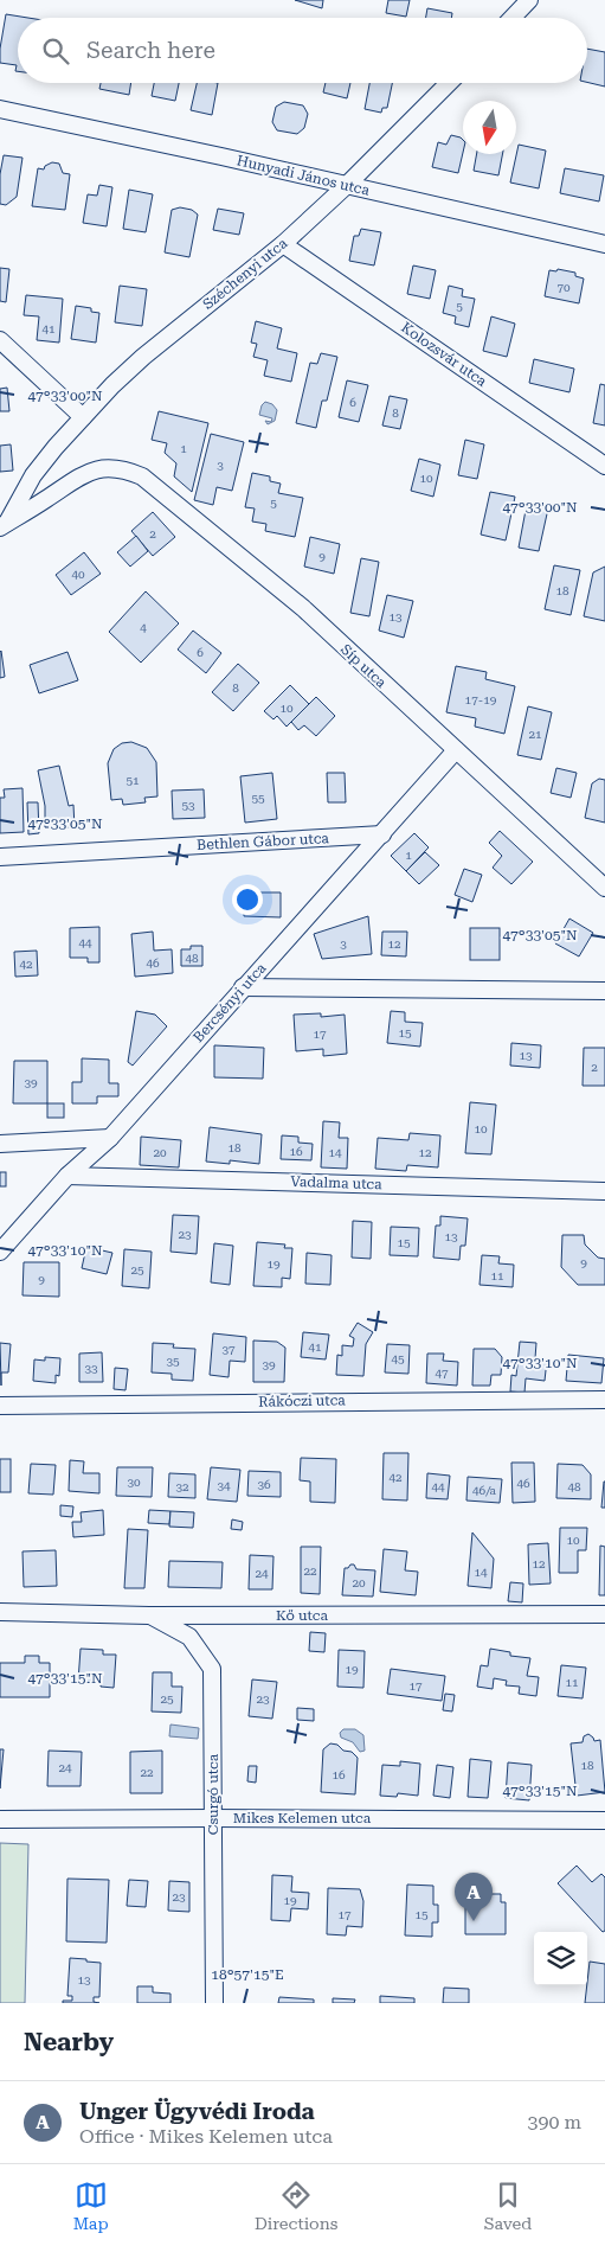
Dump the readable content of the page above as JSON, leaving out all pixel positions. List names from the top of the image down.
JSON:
{
  "streets": {
    "street": [
      "Hunyadi János utca",
      "Széchenyi utca",
      "Kolozsvár utca",
      "Síp utca",
      "Bethlen Gábor utca",
      "Bercsényi utca",
      "Vadalma utca",
      "Rákóczi utca",
      "Kő utca",
      "Csurgó utca",
      "Mikes Kelemen utca"
    ]
  },
  "crossings": [
    ["Hunyadi János utca", "Széchenyi utca"],
    ["Széchenyi utca", "Kolozsvár utca"],
    ["Széchenyi utca", "Síp utca"],
    ["Síp utca", "Bercsényi utca"],
    ["Bethlen Gábor utca", "Bercsényi utca"],
    ["Bercsényi utca", "Vadalma utca"],
    ["Kő utca", "Csurgó utca"],
    ["Csurgó utca", "Mikes Kelemen utca"]
  ],
  "house_numbers": [
    "70",
    "5",
    "41",
    "6",
    "8",
    "1",
    "3",
    "10",
    "5",
    "2",
    "9",
    "40",
    "18",
    "13",
    "4",
    "6",
    "8",
    "17-19",
    "10",
    "21",
    "51",
    "55",
    "53",
    "1",
    "44",
    "3",
    "12",
    "48",
    "46",
    "42",
    "15",
    "17",
    "13",
    "2",
    "39",
    "10",
    "18",
    "16",
    "20",
    "14",
    "12",
    "23",
    "13",
    "15",
    "9",
    "19",
    "25",
    "11",
    "9",
    "41",
    "37",
    "45",
    "35",
    "39",
    "33",
    "47",
    "42",
    "30",
    "46",
    "36",
    "34",
    "32",
    "44",
    "48",
    "46/a",
    "10",
    "12",
    "22",
    "14",
    "24",
    "20",
    "19",
    "11",
    "17",
    "25",
    "23",
    "18",
    "24",
    "22",
    "16",
    "23",
    "19",
    "17",
    "15",
    "13"
  ],
  "north": "bottom",
  "page": {
    "search": "Search here",
    "pins": "A",
    "heading": "Nearby",
    "list": [
      {
        "mark": "A",
        "name": "Unger Ügyvédi Iroda",
        "note": "Office · Mikes Kelemen utca",
        "value": "390 m"
      }
    ],
    "nav": ["Map", "Directions", "Saved"]
  },
  "coordinates": [
    "47°33'00\"N",
    "47°33'05\"N",
    "47°33'10\"N",
    "47°33'15\"N",
    "18°57'15\"E"
  ]
}
